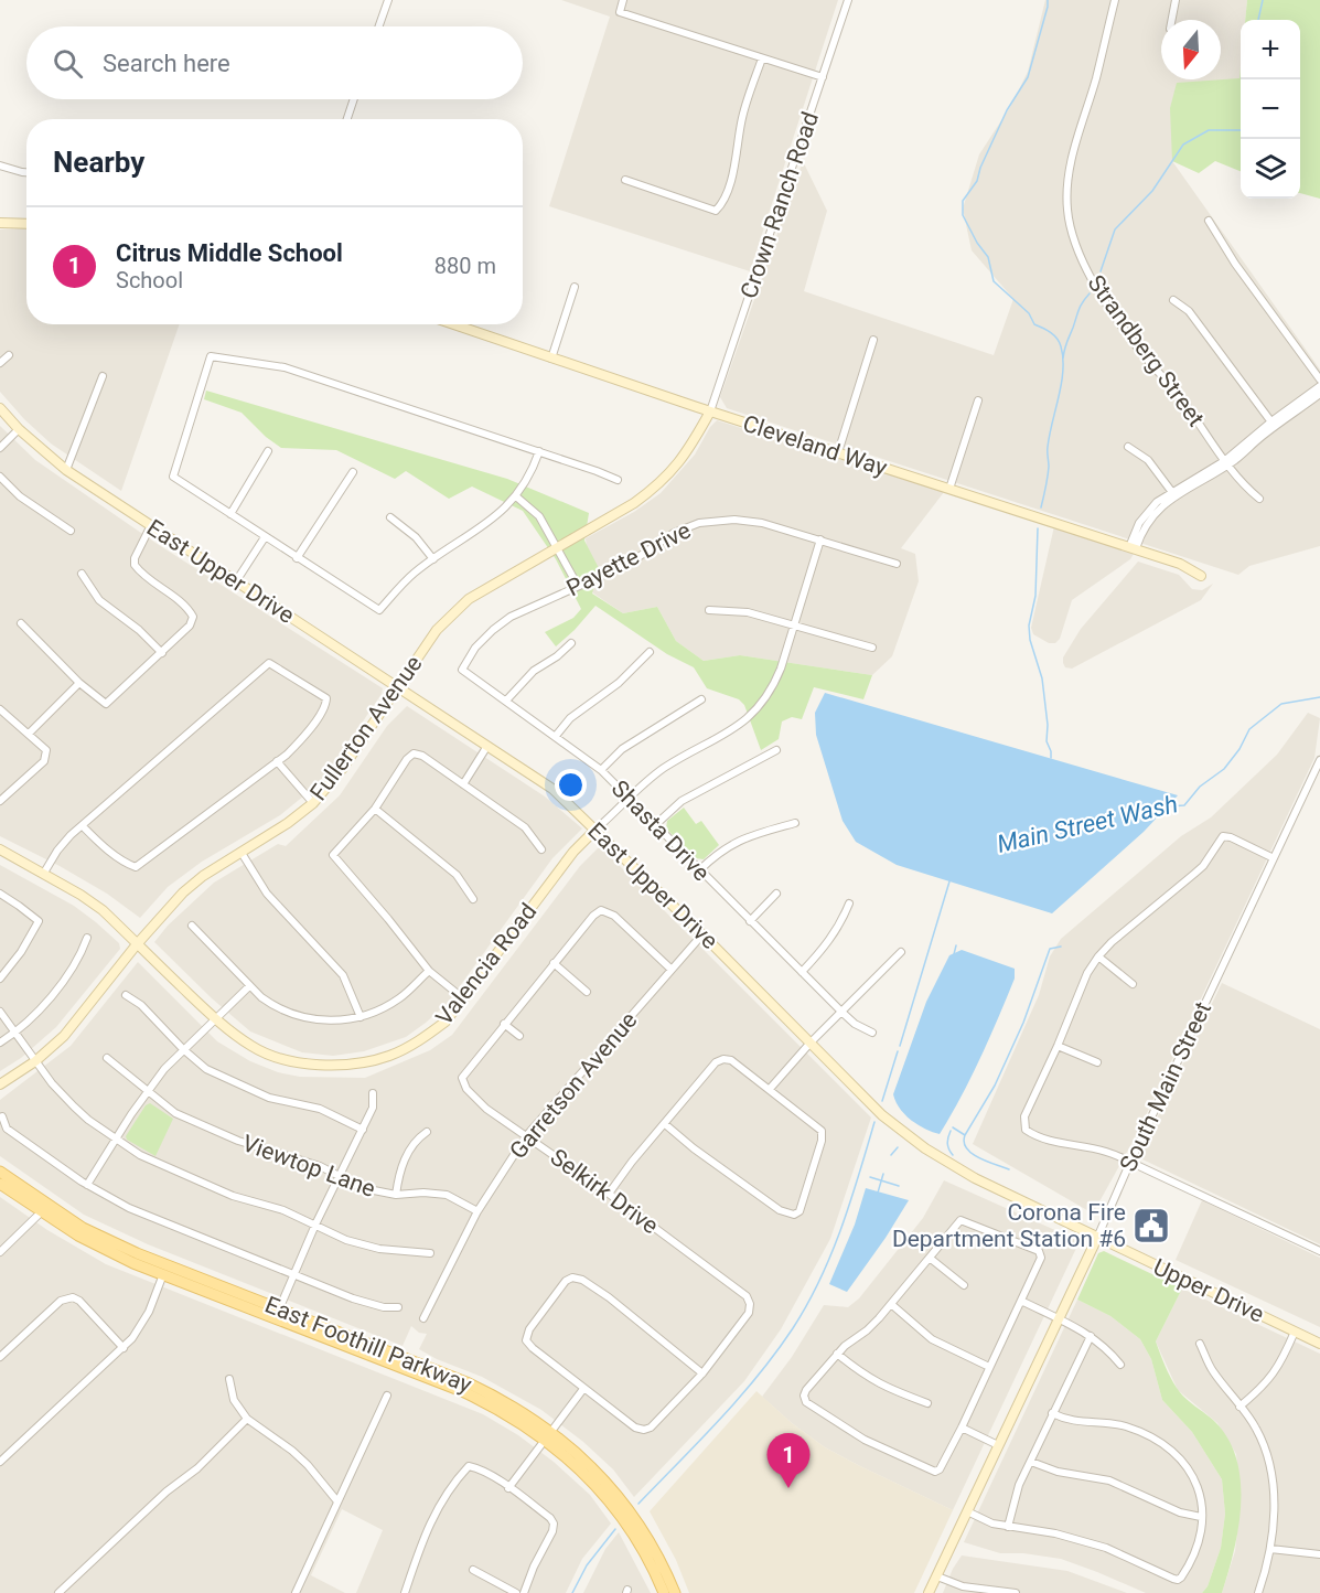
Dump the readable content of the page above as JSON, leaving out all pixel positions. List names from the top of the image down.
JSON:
{
  "streets": {
    "main road": [
      "Cleveland Way",
      "East Upper Drive",
      "Fullerton Avenue",
      "Valencia Road",
      "South Main Street",
      "Upper Drive",
      "East Foothill Parkway"
    ],
    "street": [
      "Crown Ranch Road",
      "Strandberg Street",
      "Payette Drive",
      "Shasta Drive",
      "Garretson Avenue",
      "Viewtop Lane",
      "Selkirk Drive"
    ]
  },
  "crossings": [
    ["Crown Ranch Road", "Cleveland Way"],
    ["Crown Ranch Road", "Fullerton Avenue"],
    ["Cleveland Way", "Fullerton Avenue"],
    ["Payette Drive", "Shasta Drive"],
    ["Payette Drive", "Valencia Road"],
    ["East Upper Drive", "Fullerton Avenue"],
    ["East Upper Drive", "Valencia Road"],
    ["East Upper Drive", "Garretson Avenue"],
    ["East Upper Drive", "South Main Street"],
    ["East Upper Drive", "Upper Drive"],
    ["Fullerton Avenue", "Valencia Road"],
    ["Shasta Drive", "Valencia Road"],
    ["Garretson Avenue", "Viewtop Lane"],
    ["Garretson Avenue", "Selkirk Drive"],
    ["South Main Street", "Upper Drive"]
  ],
  "water": ["Main Street Wash"],
  "places": {
    "public building": ["Corona Fire Department Station #6"]
  },
  "north": "bottom",
  "page": {
    "map_buttons": ["+", "−"],
    "search": "Search here",
    "heading": "Nearby",
    "list": [
      {
        "mark": "1",
        "name": "Citrus Middle School",
        "note": "School",
        "value": "880 m"
      }
    ],
    "pins": "1"
  }
}
